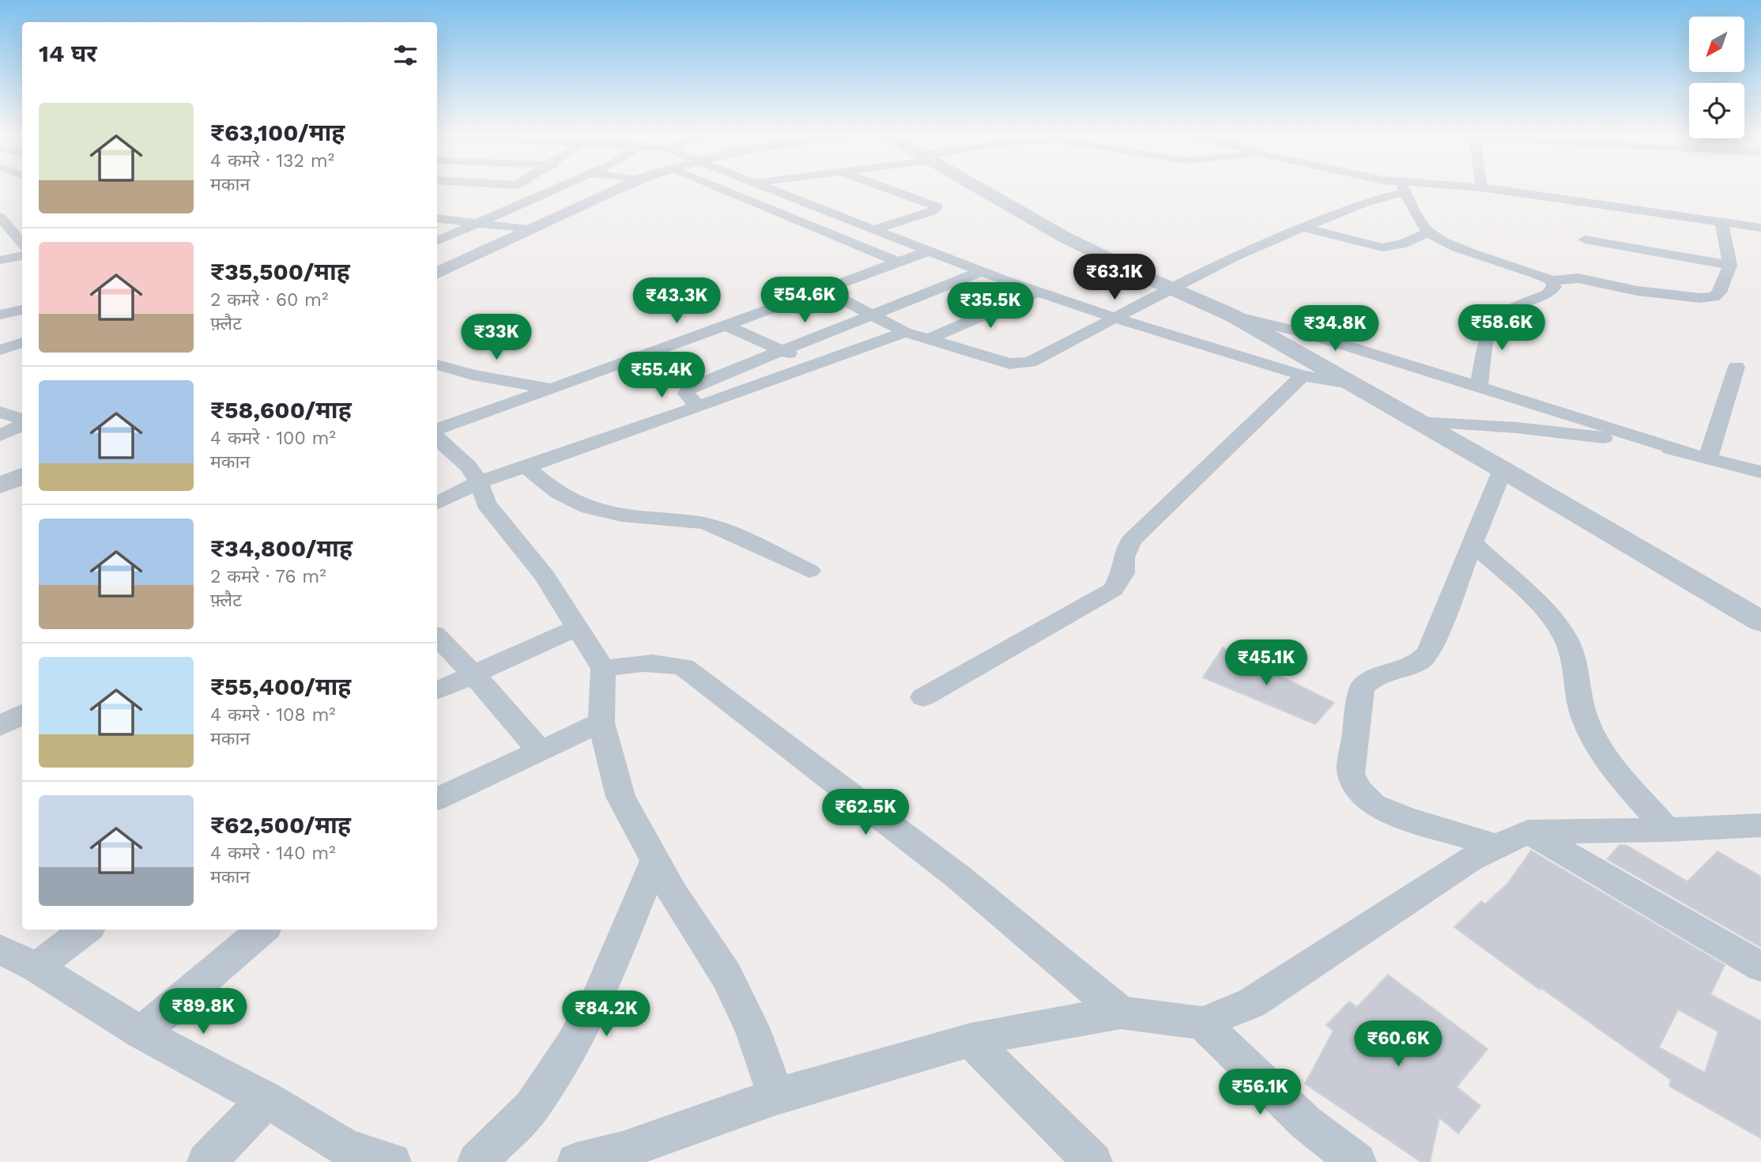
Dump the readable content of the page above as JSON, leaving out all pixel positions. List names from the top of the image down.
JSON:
{
  "north": "bottom left",
  "page": {
    "heading": "14 घर",
    "list": [
      {
        "name": "₹63,100/माह",
        "note": "4 कमरे · 132 m² · मकान"
      },
      {
        "name": "₹35,500/माह",
        "note": "2 कमरे · 60 m² · फ़्लैट"
      },
      {
        "name": "₹58,600/माह",
        "note": "4 कमरे · 100 m² · मकान"
      },
      {
        "name": "₹34,800/माह",
        "note": "2 कमरे · 76 m² · फ़्लैट"
      },
      {
        "name": "₹55,400/माह",
        "note": "4 कमरे · 108 m² · मकान"
      },
      {
        "name": "₹62,500/माह",
        "note": "4 कमरे · 140 m² · मकान"
      }
    ],
    "price": [
      "₹63.1K",
      "₹54.6K",
      "₹43.3K",
      "₹35.5K",
      "₹58.6K",
      "₹34.8K",
      "₹33K",
      "₹55.4K",
      "₹45.1K",
      "₹62.5K",
      "₹89.8K",
      "₹84.2K",
      "₹60.6K",
      "₹56.1K"
    ]
  }
}
